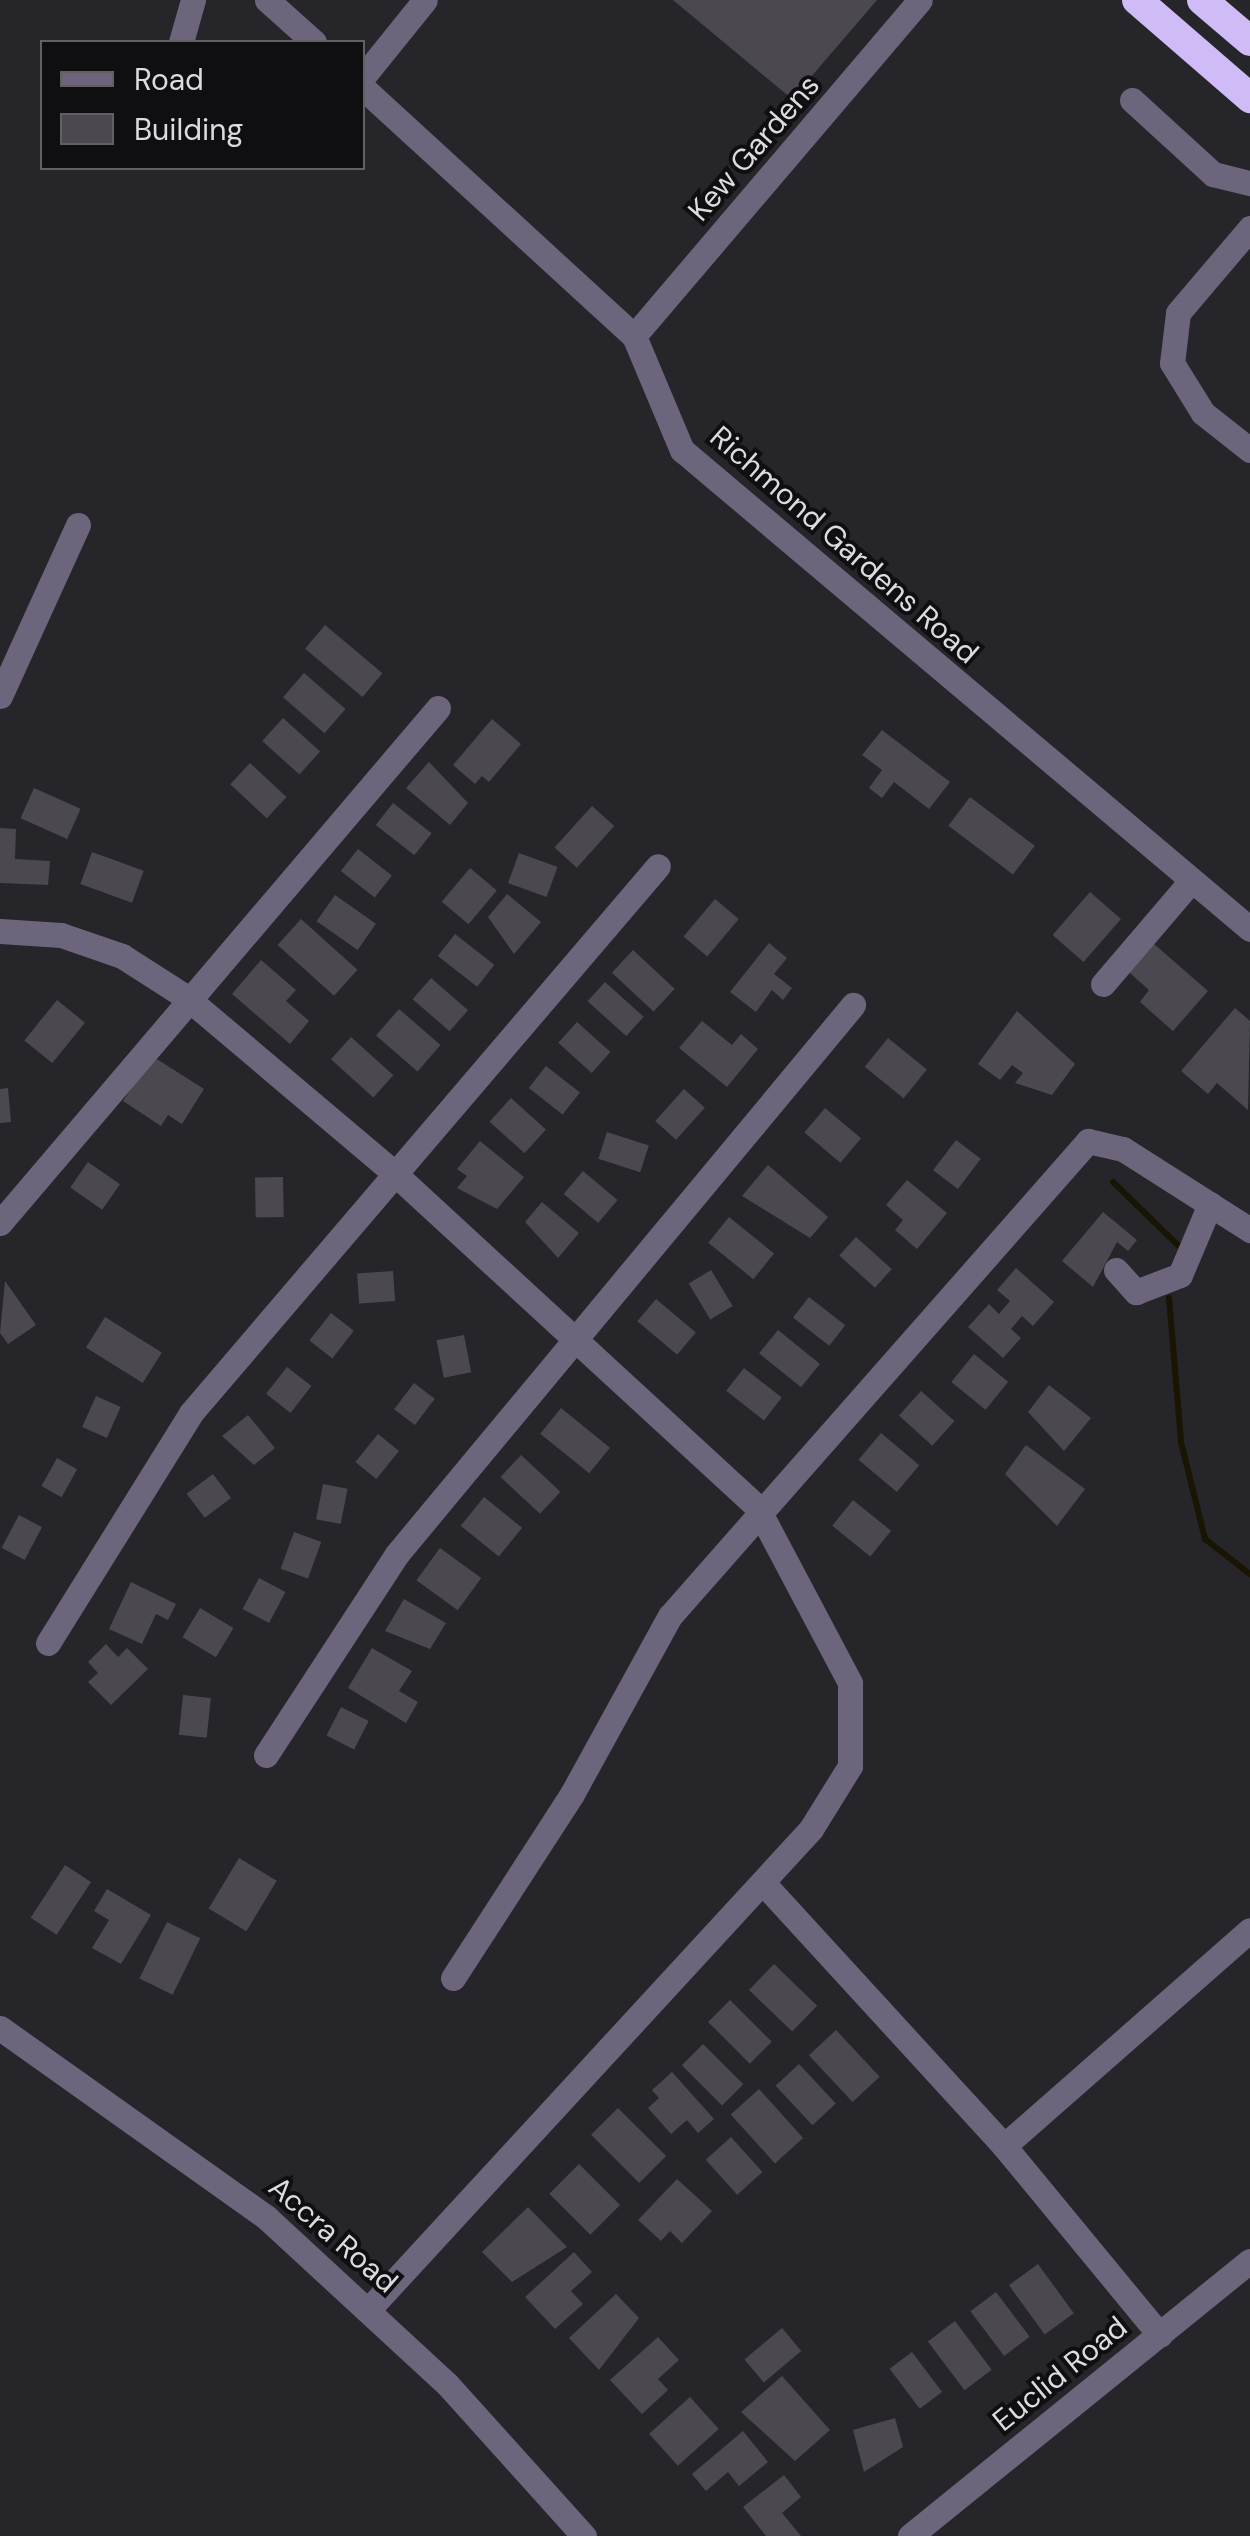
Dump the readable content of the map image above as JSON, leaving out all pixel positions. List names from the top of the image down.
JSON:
{
  "streets": {
    "street": [
      "Kew Gardens",
      "Richmond Gardens Road",
      "Accra Road",
      "Euclid Road"
    ]
  },
  "crossings": [
    ["Kew Gardens", "Richmond Gardens Road"]
  ],
  "legend": ["Road", "Building"]
}
